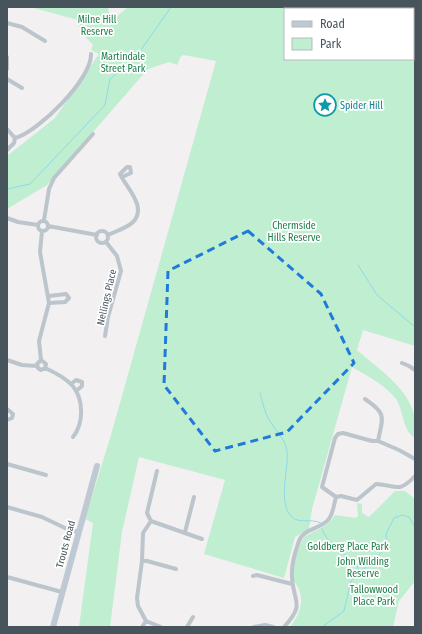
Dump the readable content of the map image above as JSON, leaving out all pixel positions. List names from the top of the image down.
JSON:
{
  "streets": {
    "street": ["Nellings Place", "Trouts Road"]
  },
  "parks": [
    "Milne Hill Reserve",
    "Martindale Street Park",
    "Chermside Hills Reserve",
    "Goldberg Place Park",
    "John Wilding Reserve",
    "Tallowwood Place Park"
  ],
  "places": {
    "place": ["Spider Hill"]
  },
  "legend": ["Road", "Park"]
}
